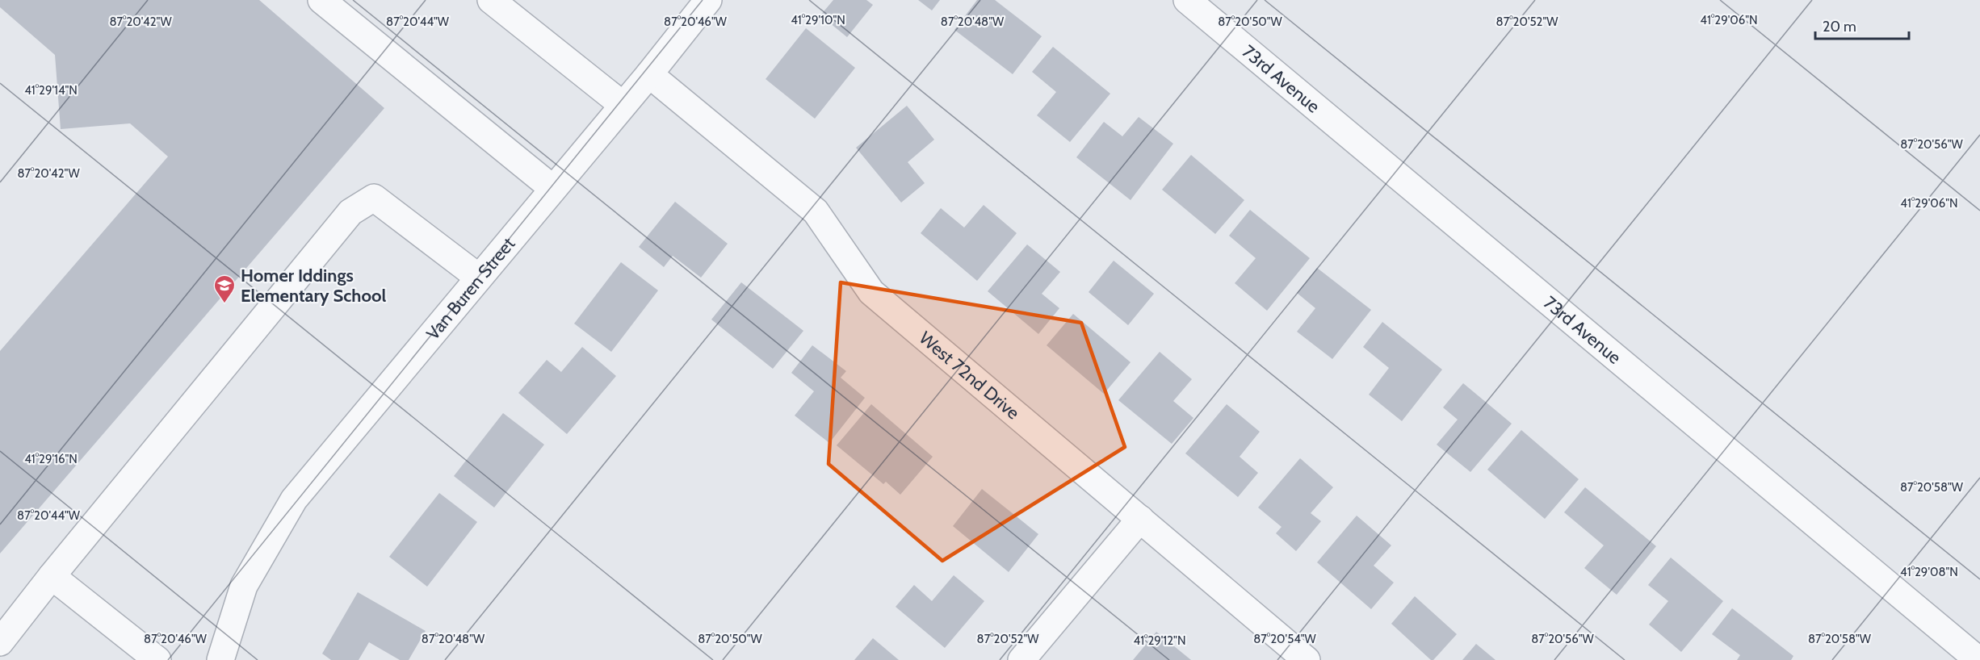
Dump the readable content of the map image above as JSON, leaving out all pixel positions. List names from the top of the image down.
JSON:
{
  "streets": {
    "street": ["73rd Avenue", "Van Buren Street", "West 72nd Drive"]
  },
  "crossings": [
    ["Van Buren Street", "West 72nd Drive"]
  ],
  "places": {
    "school or university": ["Homer Iddings Elementary School"]
  },
  "scale_bar": "20 m",
  "coordinates": [
    "41°29'10\"N",
    "41°29'06\"N",
    "87°20'42\"W",
    "87°20'44\"W",
    "87°20'46\"W",
    "87°20'48\"W",
    "87°20'50\"W",
    "87°20'52\"W",
    "41°29'14\"N",
    "87°20'56\"W",
    "41°29'16\"N",
    "87°20'58\"W",
    "41°29'08\"N",
    "87°20'54\"W",
    "41°29'12\"N"
  ]
}
